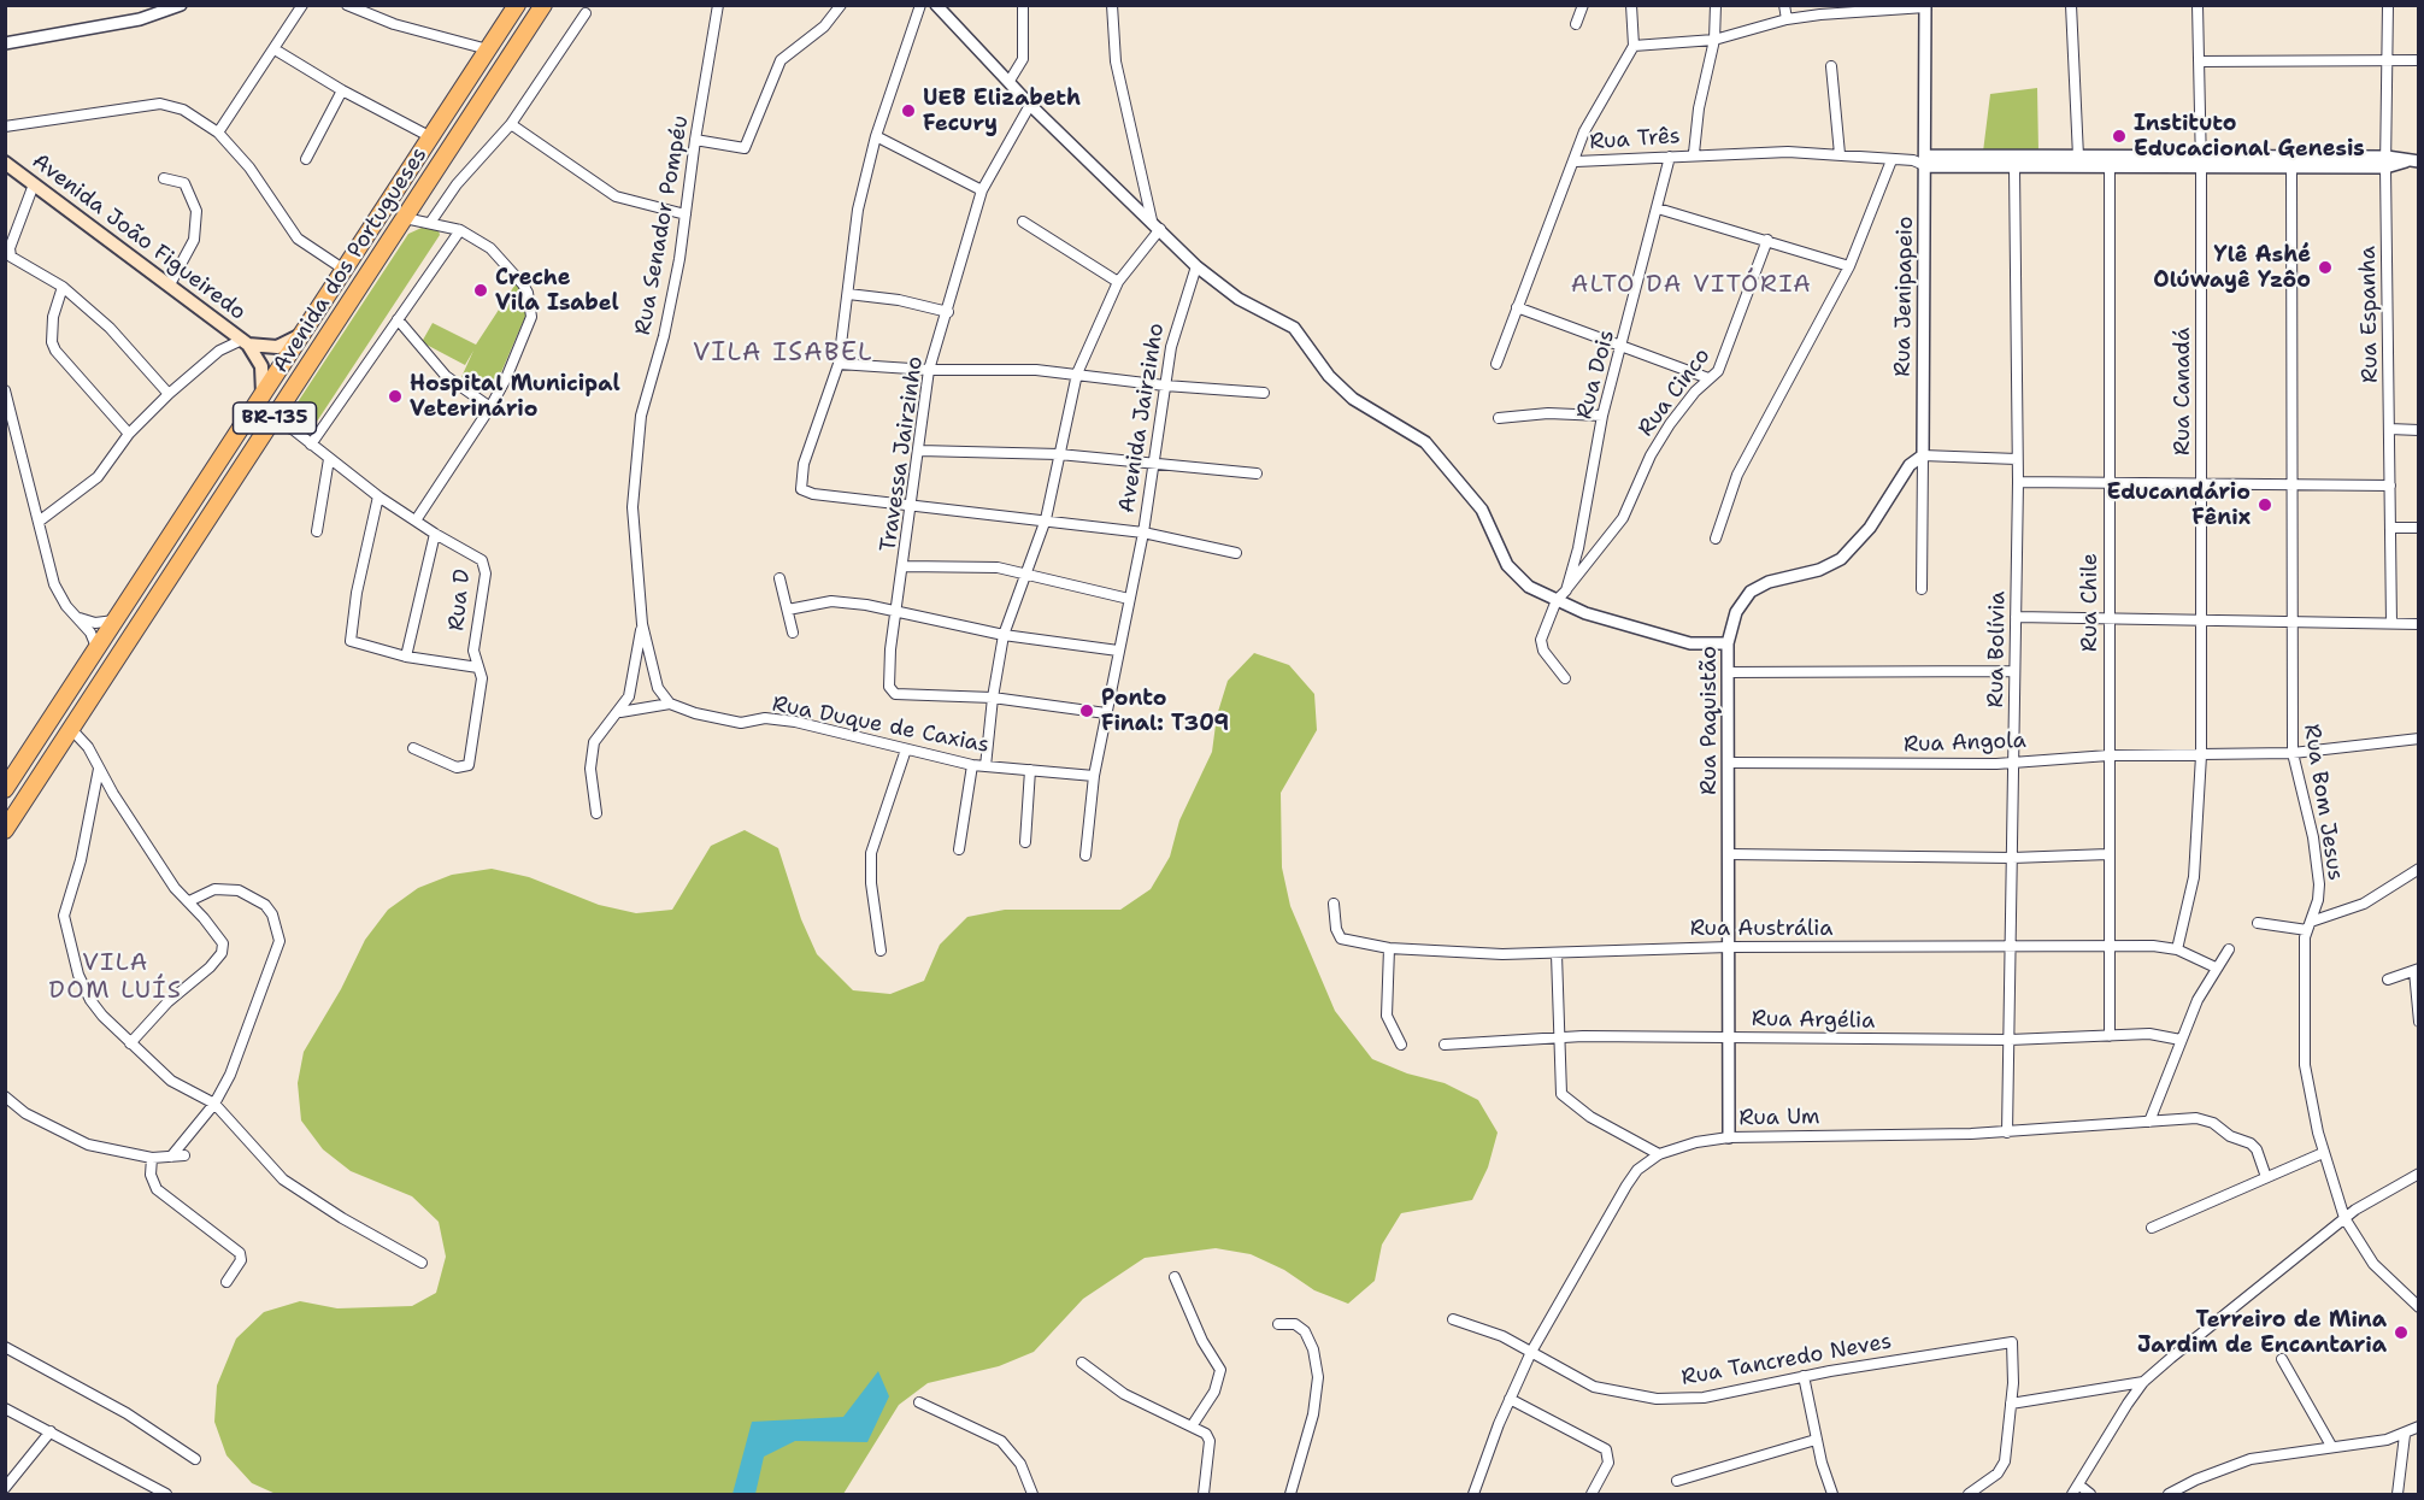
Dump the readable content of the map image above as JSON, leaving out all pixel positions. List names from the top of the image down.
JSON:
{
  "streets": {
    "highway": ["Avenida dos Portugueses", "BR-135"],
    "main road": ["Avenida João Figueiredo"],
    "street": [
      "Rua Três",
      "Rua Senador Pompéu",
      "Rua Jenipapeio",
      "Rua Espanha",
      "Rua Dois",
      "Rua Canadá",
      "Rua Cinco",
      "Avenida Jairzinho",
      "Travessa Jairzinho",
      "Rua D",
      "Rua Chile",
      "Rua Bolívia",
      "Rua Paquistão",
      "Rua Duque de Caxias",
      "Rua Angola",
      "Rua Bom Jesus",
      "Rua Austrália",
      "Rua Argélia",
      "Rua Um",
      "Rua Tancredo Neves"
    ]
  },
  "crossings": [
    ["Rua Três", "Rua Jenipapeio"],
    ["Rua Três", "Rua Dois"],
    ["Rua Senador Pompéu", "Rua Duque de Caxias"],
    ["Avenida João Figueiredo", "Avenida dos Portugueses"],
    ["Avenida dos Portugueses", "Rua D"],
    ["Rua Jenipapeio", "Rua Paquistão"],
    ["Rua Dois", "Rua Cinco"],
    ["Rua Canadá", "Rua Angola"],
    ["Rua Canadá", "Rua Austrália"],
    ["Avenida Jairzinho", "Rua Duque de Caxias"],
    ["Rua Chile", "Rua Angola"],
    ["Rua Chile", "Rua Austrália"],
    ["Rua Chile", "Rua Argélia"],
    ["Rua Bolívia", "Rua Angola"],
    ["Rua Bolívia", "Rua Austrália"],
    ["Rua Bolívia", "Rua Argélia"],
    ["Rua Bolívia", "Rua Um"],
    ["Rua Paquistão", "Rua Angola"],
    ["Rua Paquistão", "Rua Austrália"],
    ["Rua Paquistão", "Rua Argélia"],
    ["Rua Paquistão", "Rua Um"],
    ["Rua Angola", "Rua Bom Jesus"],
    ["Rua Um", "Rua Tancredo Neves"]
  ],
  "districts": ["ALTO DA VITÓRIA", "VILA ISABEL", "VILA DOM LUÍS"],
  "places": [
    "UEB Elizabeth Fecury",
    "Instituto Educacional Genesis",
    "Ylê Ashé Olúwayê Yzôo",
    "Creche Vila Isabel",
    "Hospital Municipal Veterinário",
    "Educandário Fênix",
    "Ponto Final: T309",
    "Terreiro de Mina Jardim de Encantaria"
  ]
}
